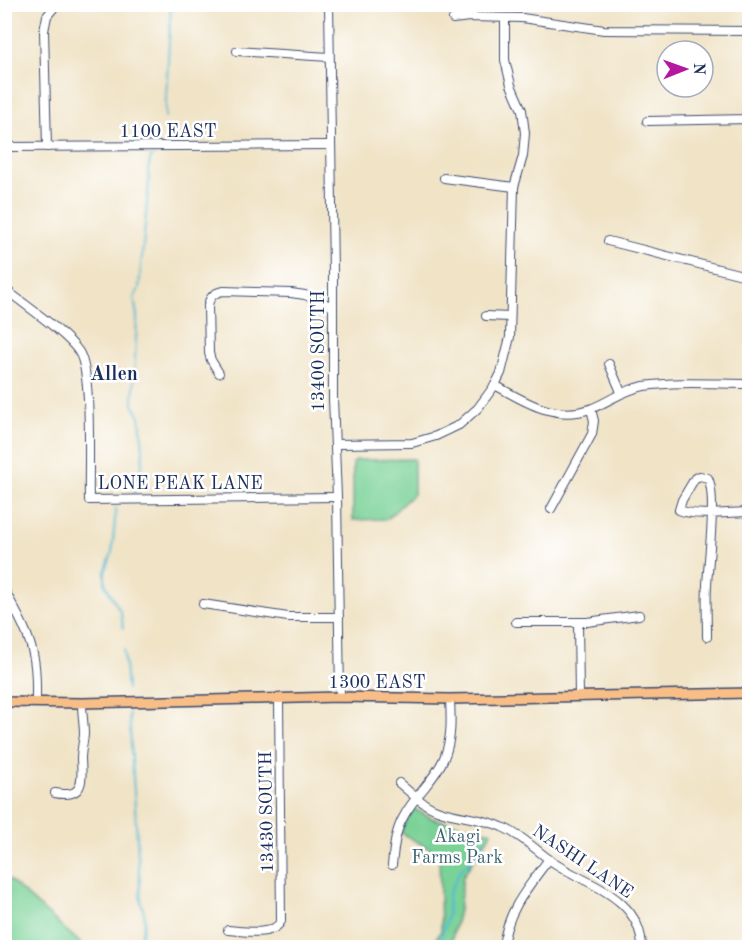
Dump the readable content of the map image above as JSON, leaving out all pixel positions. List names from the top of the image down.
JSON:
{
  "streets": {
    "main road": ["1300 EAST"],
    "street": [
      "1100 EAST",
      "13400 SOUTH",
      "LONE PEAK LANE",
      "13430 SOUTH",
      "NASHI LANE"
    ]
  },
  "crossings": [
    ["1100 EAST", "13400 SOUTH"],
    ["13400 SOUTH", "LONE PEAK LANE"],
    ["13400 SOUTH", "1300 EAST"],
    ["1300 EAST", "13430 SOUTH"]
  ],
  "districts": ["Allen"],
  "parks": ["Akagi Farms Park"],
  "north": "right"
}
